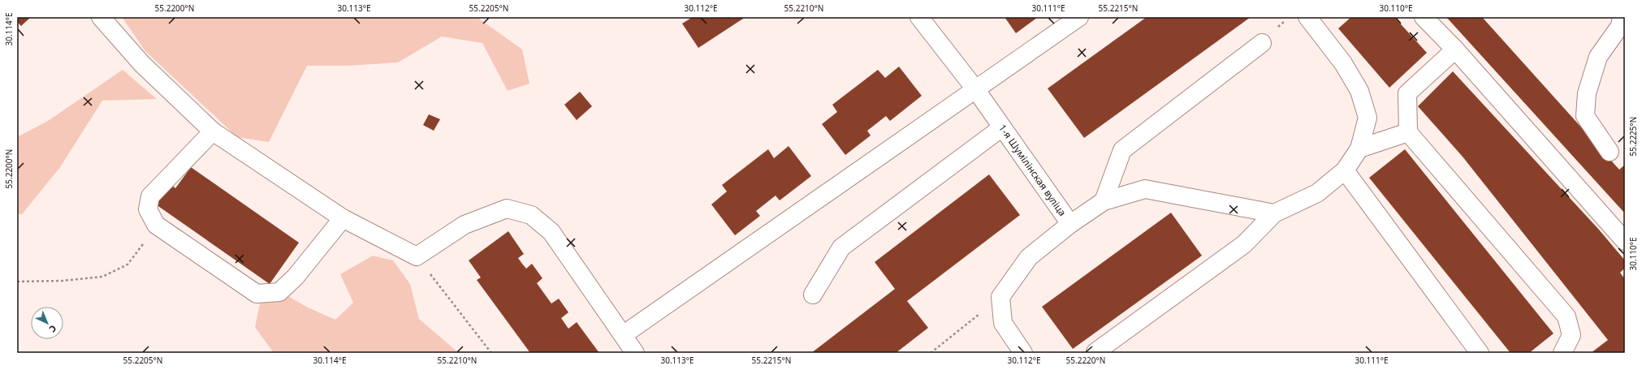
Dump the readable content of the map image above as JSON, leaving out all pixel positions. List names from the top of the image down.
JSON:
{
  "streets": {
    "street": ["1-я Шумілінская вуліца"]
  },
  "north": "bottom right",
  "coordinates": [
    "55.2200°N",
    "30.113°E",
    "55.2205°N",
    "30.112°E",
    "55.2210°N",
    "30.111°E",
    "55.2215°N",
    "30.110°E",
    "30.114°E",
    "55.2225°N",
    "55.2220°N"
  ]
}
